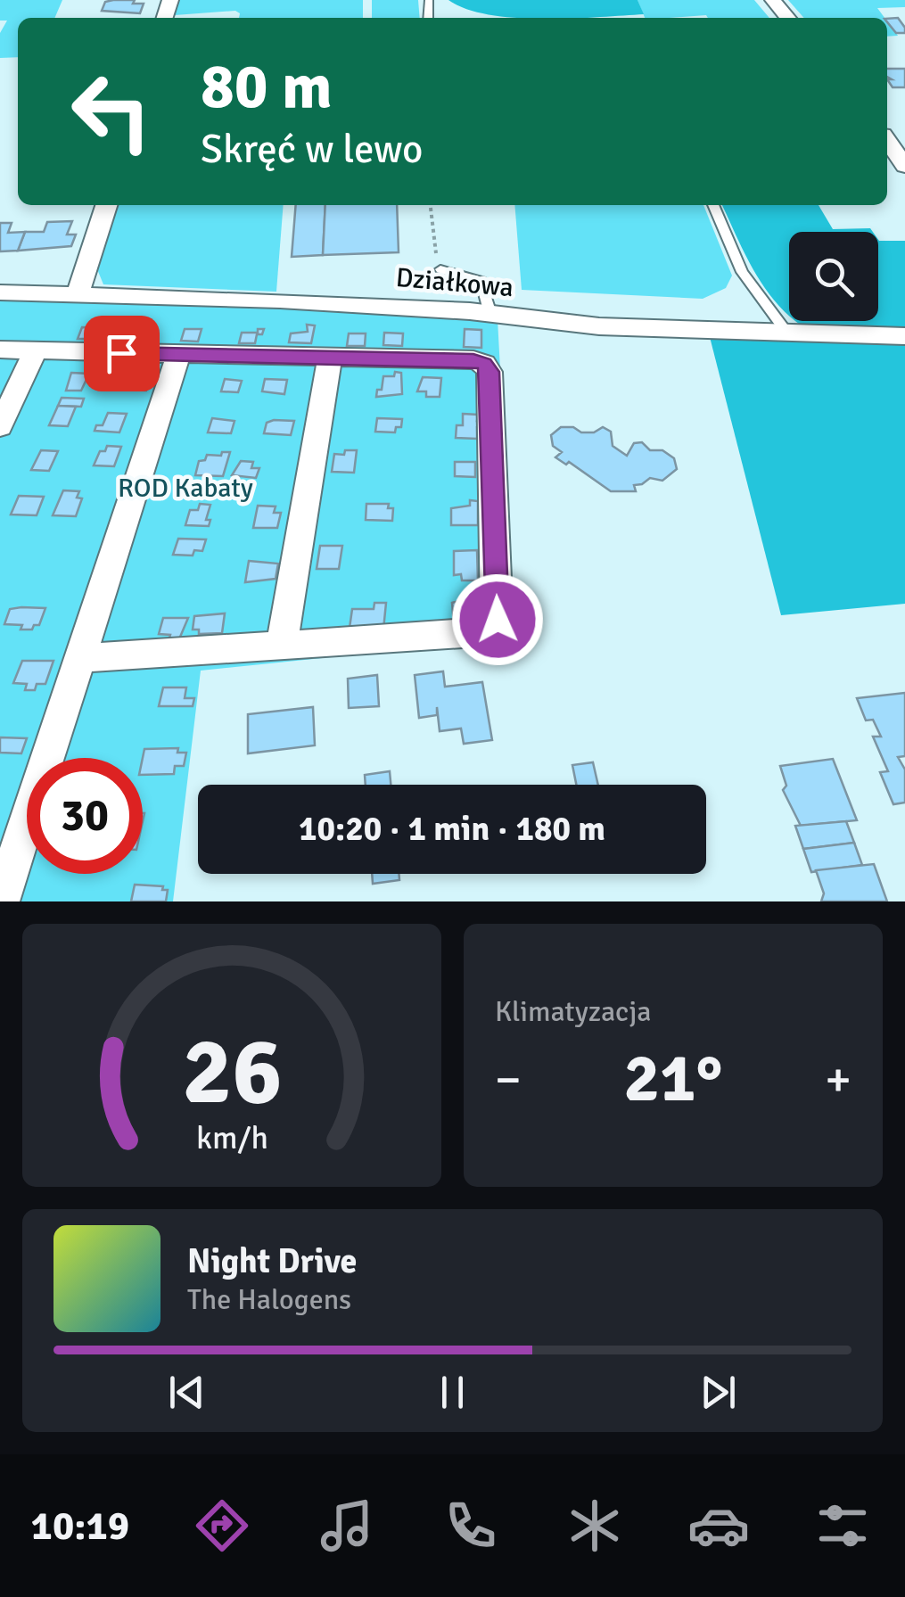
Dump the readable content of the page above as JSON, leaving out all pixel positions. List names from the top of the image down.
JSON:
{
  "streets": {
    "street": ["Działkowa"]
  },
  "parks": ["ROD Kabaty"],
  "page": {
    "turn": ["80 m", "Skręć w lewo"],
    "limit": "30",
    "trip": "10:20 · 1 min · 180 m",
    "tile": "Klimatyzacja",
    "heat": ["−", "21°", "+"],
    "song": ["Night Drive", "The Halogens"],
    "tabs": "10:19",
    "gauge": ["26", "km/h"]
  }
}
